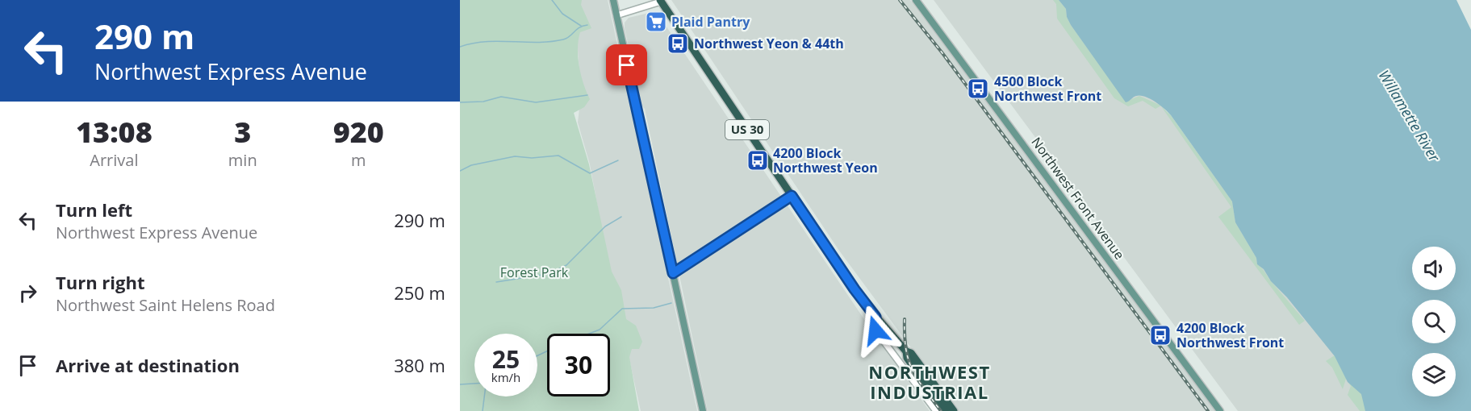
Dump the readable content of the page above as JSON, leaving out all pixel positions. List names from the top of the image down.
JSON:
{
  "streets": {
    "highway": ["US 30"],
    "main road": ["Northwest Front Avenue"]
  },
  "districts": ["NORTHWEST INDUSTRIAL"],
  "water": ["Willamette River"],
  "parks": ["Forest Park"],
  "places": {
    "supermarket": ["Plaid Pantry"],
    "bus stop": [
      "Northwest Yeon & 44th",
      "4500 Block Northwest Front",
      "4200 Block Northwest Yeon",
      "4200 Block Northwest Front"
    ]
  },
  "page": {
    "turn": ["290 m", "Northwest Express Avenue"],
    "eta": [
      "13:08",
      "Arrival",
      "3",
      "min",
      "920",
      "m"
    ],
    "list": [
      {
        "name": "Turn left",
        "note": "Northwest Express Avenue",
        "value": "290 m"
      },
      {
        "name": "Turn right",
        "note": "Northwest Saint Helens Road",
        "value": "250 m"
      },
      {
        "name": "Arrive at destination",
        "value": "380 m"
      }
    ],
    "speed": "25 km/h",
    "limit": "30"
  }
}
